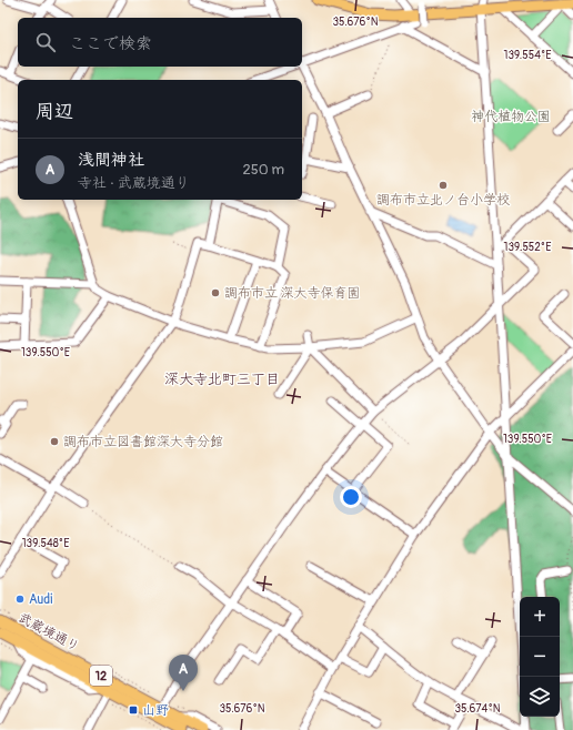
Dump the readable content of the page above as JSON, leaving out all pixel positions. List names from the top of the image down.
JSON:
{
  "streets": {
    "main road": ["武蔵境通り", "12"]
  },
  "districts": ["深大寺北町三丁目"],
  "parks": ["神代植物公園"],
  "places": {
    "other": [
      "調布市立北ノ台小学校",
      "調布市立 深大寺保育園",
      "調布市立図書館深大寺分館",
      "Audi"
    ],
    "transit": ["山野"]
  },
  "page": {
    "search": "ここで検索",
    "heading": "周辺",
    "list": [
      {
        "mark": "A",
        "name": "浅間神社",
        "note": "寺社 · 武蔵境通り",
        "value": "250 m"
      }
    ],
    "map_buttons": ["+", "−"],
    "pins": "A"
  },
  "coordinates": [
    "35.676°N",
    "139.554°E",
    "139.552°E",
    "139.550°E",
    "139.548°E",
    "35.674°N"
  ]
}
